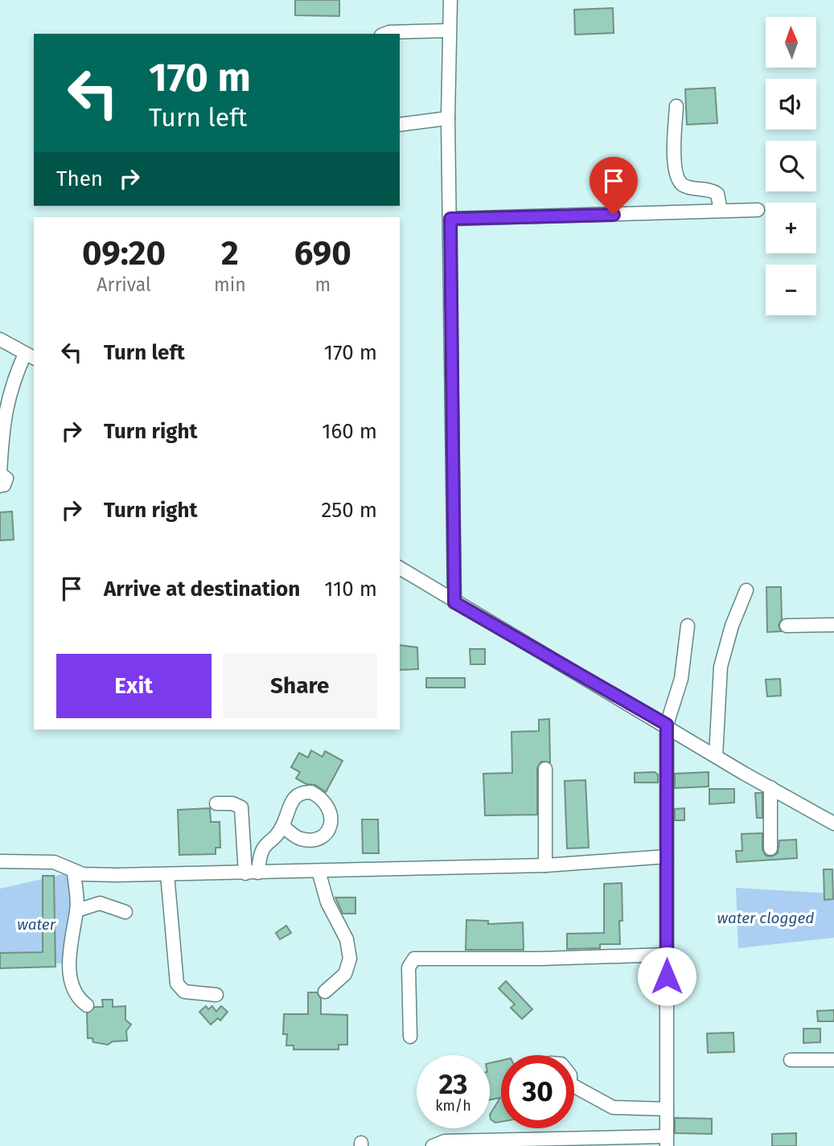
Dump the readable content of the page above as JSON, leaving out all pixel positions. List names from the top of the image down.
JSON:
{
  "water": ["water clogged", "water"],
  "north": "top",
  "page": {
    "map_buttons": ["+", "−"],
    "turn": ["170 m", "Turn left"],
    "then": "Then",
    "eta": [
      "09:20",
      "Arrival",
      "2",
      "min",
      "690",
      "m"
    ],
    "list": [
      {
        "name": "Turn left",
        "value": "170 m"
      },
      {
        "name": "Turn right",
        "value": "160 m"
      },
      {
        "name": "Turn right",
        "value": "250 m"
      },
      {
        "name": "Arrive at destination",
        "value": "110 m"
      }
    ],
    "buttons": ["Exit", "Share"],
    "speed": "23 km/h",
    "limit": "30"
  }
}
